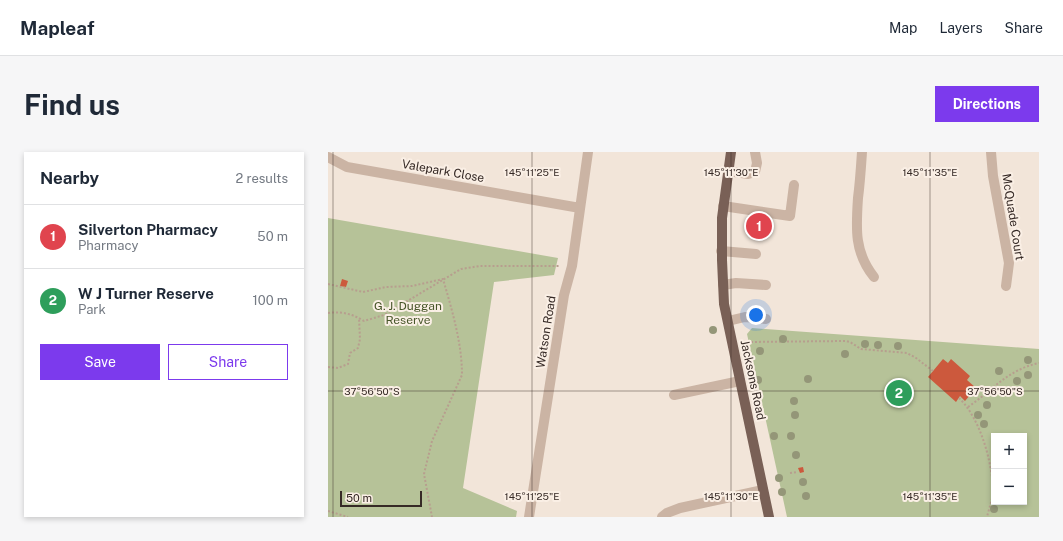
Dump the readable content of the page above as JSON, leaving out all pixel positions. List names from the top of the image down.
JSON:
{
  "streets": {
    "main road": ["Jacksons Road"],
    "street": ["Valepark Close", "McQuade Court", "Watson Road"]
  },
  "crossings": [
    ["Valepark Close", "Watson Road"]
  ],
  "parks": ["G. J. Duggan Reserve"],
  "scale_bar": "50 m",
  "page": {
    "header": "Mapleaf",
    "nav": ["Map", "Layers", "Share"],
    "buttons": [
      "Directions",
      ["Save", "Share"]
    ],
    "title": "Find us",
    "heading": ["Nearby", "2 results"],
    "list": [
      {
        "mark": "1",
        "name": "Silverton Pharmacy",
        "note": "Pharmacy",
        "value": "50 m"
      },
      {
        "mark": "2",
        "name": "W J Turner Reserve",
        "note": "Park",
        "value": "100 m"
      }
    ],
    "pins": ["1", "2"],
    "map_buttons": ["+", "−"],
    "scale": "50 m"
  },
  "coordinates": [
    "145°11'25\"E",
    "145°11'30\"E",
    "145°11'35\"E",
    "37°56'50\"S"
  ]
}
